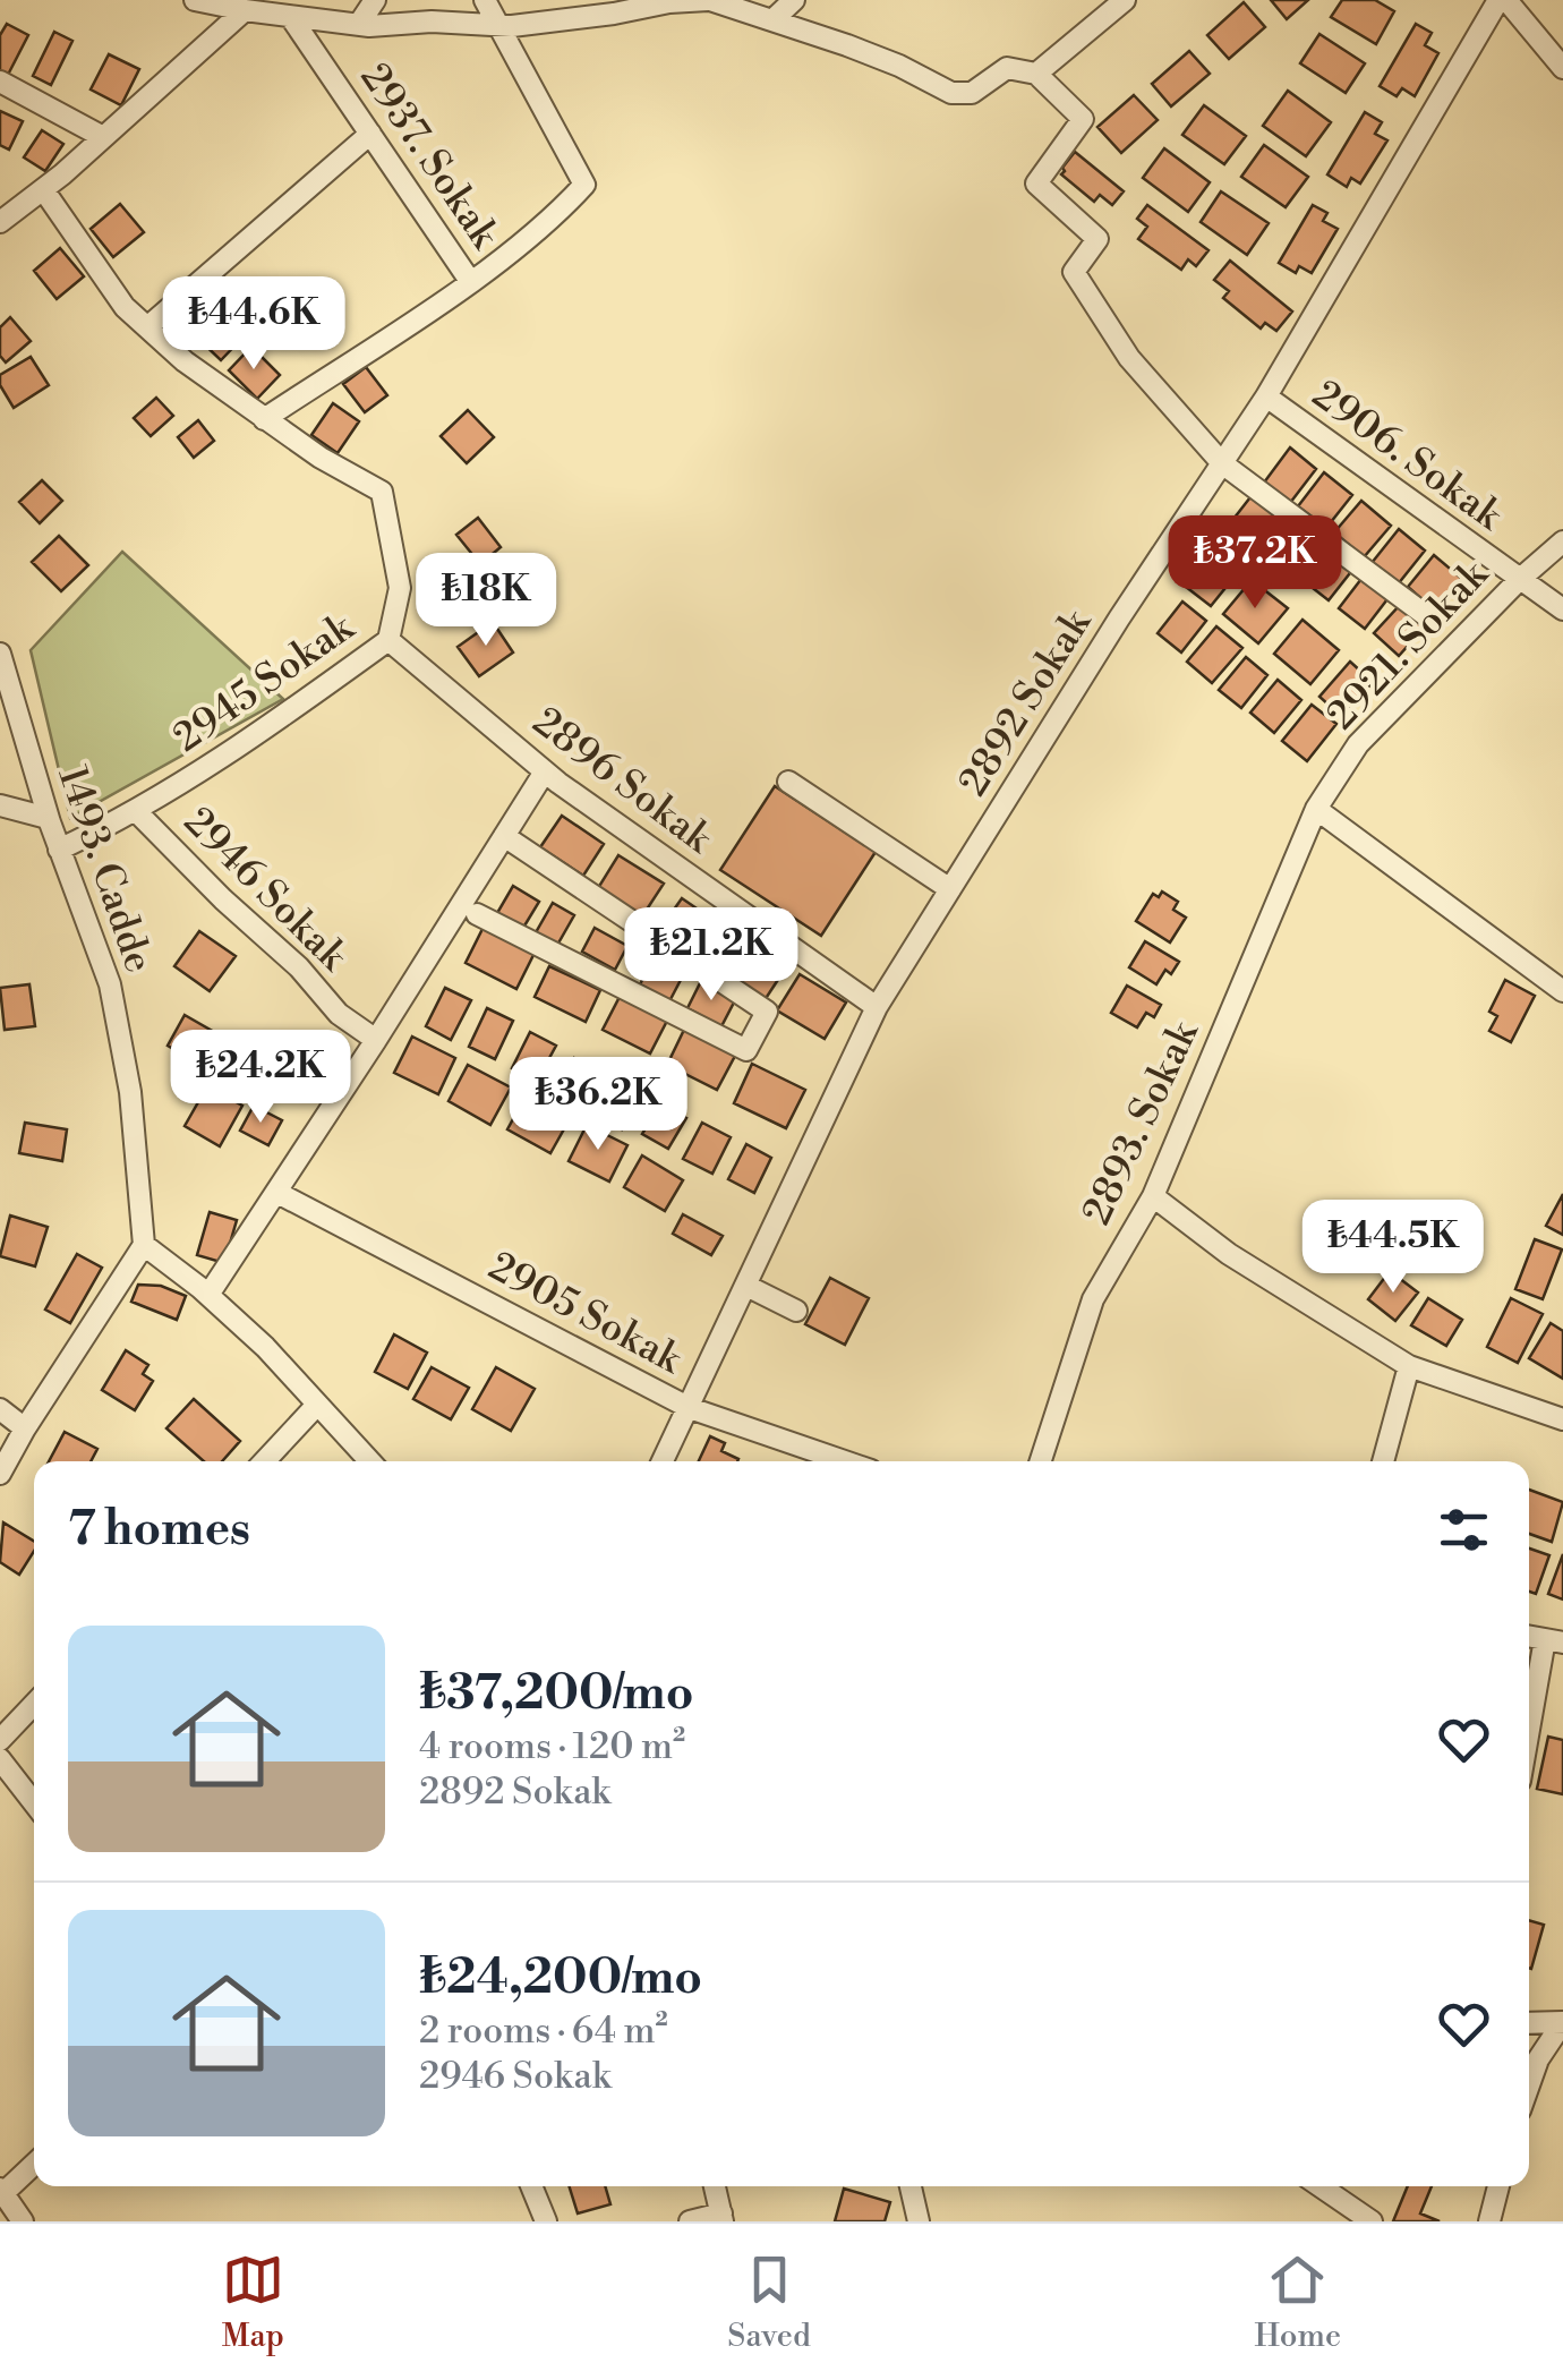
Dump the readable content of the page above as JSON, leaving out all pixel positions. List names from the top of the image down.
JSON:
{
  "streets": {
    "street": [
      "2937. Sokak",
      "2906. Sokak",
      "2921. Sokak",
      "2945 Sokak",
      "2892 Sokak",
      "2896 Sokak",
      "1493. Cadde",
      "2946 Sokak",
      "2893. Sokak",
      "2905 Sokak"
    ]
  },
  "crossings": [
    ["2906. Sokak", "2921. Sokak"],
    ["2906. Sokak", "2892 Sokak"],
    ["2921. Sokak", "2893. Sokak"],
    ["2945 Sokak", "2896 Sokak"],
    ["2945 Sokak", "1493. Cadde"],
    ["2945 Sokak", "2946 Sokak"],
    ["2892 Sokak", "2896 Sokak"],
    ["2892 Sokak", "2905 Sokak"]
  ],
  "page": {
    "price": [
      "₺44.6K",
      "₺37.2K",
      "₺18K",
      "₺21.2K",
      "₺24.2K",
      "₺36.2K",
      "₺44.5K"
    ],
    "heading": "7 homes",
    "list": [
      {
        "name": "₺37,200/mo",
        "note": "4 rooms · 120 m² · 2892 Sokak"
      },
      {
        "name": "₺24,200/mo",
        "note": "2 rooms · 64 m² · 2946 Sokak"
      }
    ],
    "tabs": ["Map", "Saved", "Home"]
  }
}
